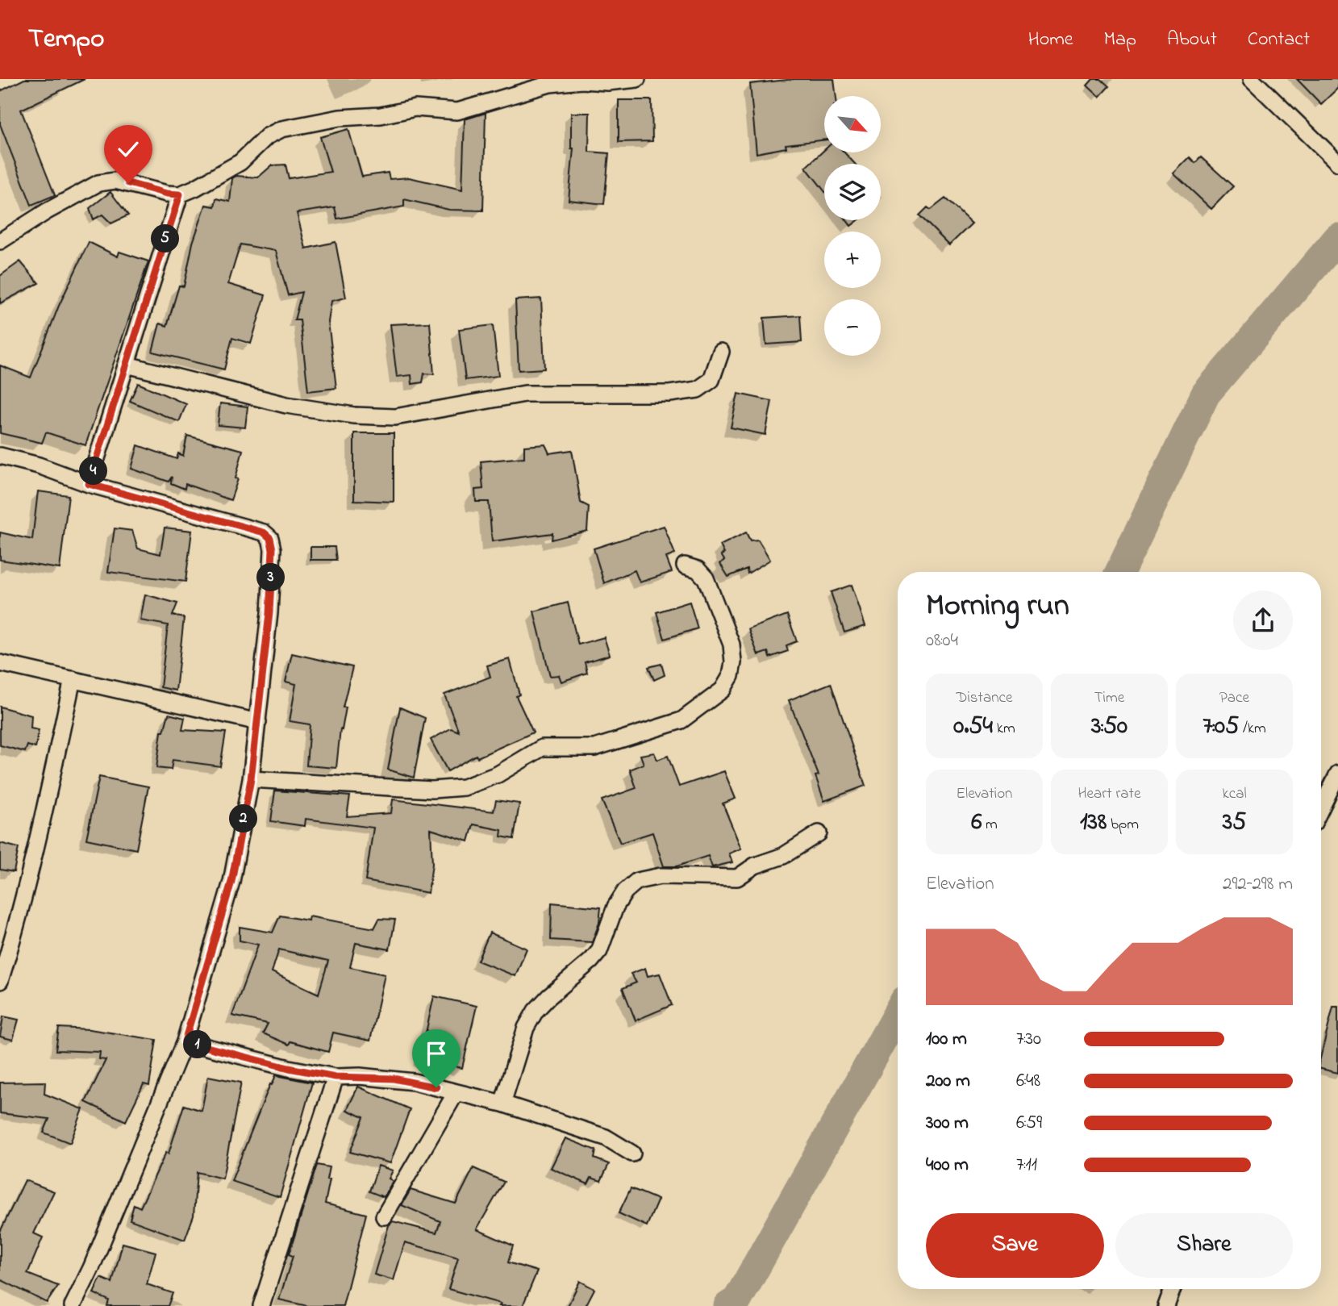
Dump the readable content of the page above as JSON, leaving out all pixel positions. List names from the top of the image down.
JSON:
{
  "north": "bottom right",
  "page": {
    "header": "Tempo",
    "nav": [
      "Home",
      "Map",
      "About",
      "Contact"
    ],
    "map_buttons": ["+", "−"],
    "pins": [
      "5",
      "4",
      "3",
      "2",
      "1"
    ],
    "heading": ["Morning run", "08:04"],
    "stats": [
      ["Distance", "0.54 km"],
      ["Time", "3:50"],
      ["Pace", "7:05 /km"],
      ["Elevation", "6 m"],
      ["Heart rate", "138 bpm"],
      ["kcal", "35"]
    ],
    "chart": ["Elevation", "292–298 m"],
    "list": [
      {
        "name": "100 m",
        "note": "7:30"
      },
      {
        "name": "200 m",
        "note": "6:48"
      },
      {
        "name": "300 m",
        "note": "6:59"
      },
      {
        "name": "400 m",
        "note": "7:11"
      }
    ],
    "buttons": ["Save", "Share"]
  }
}
